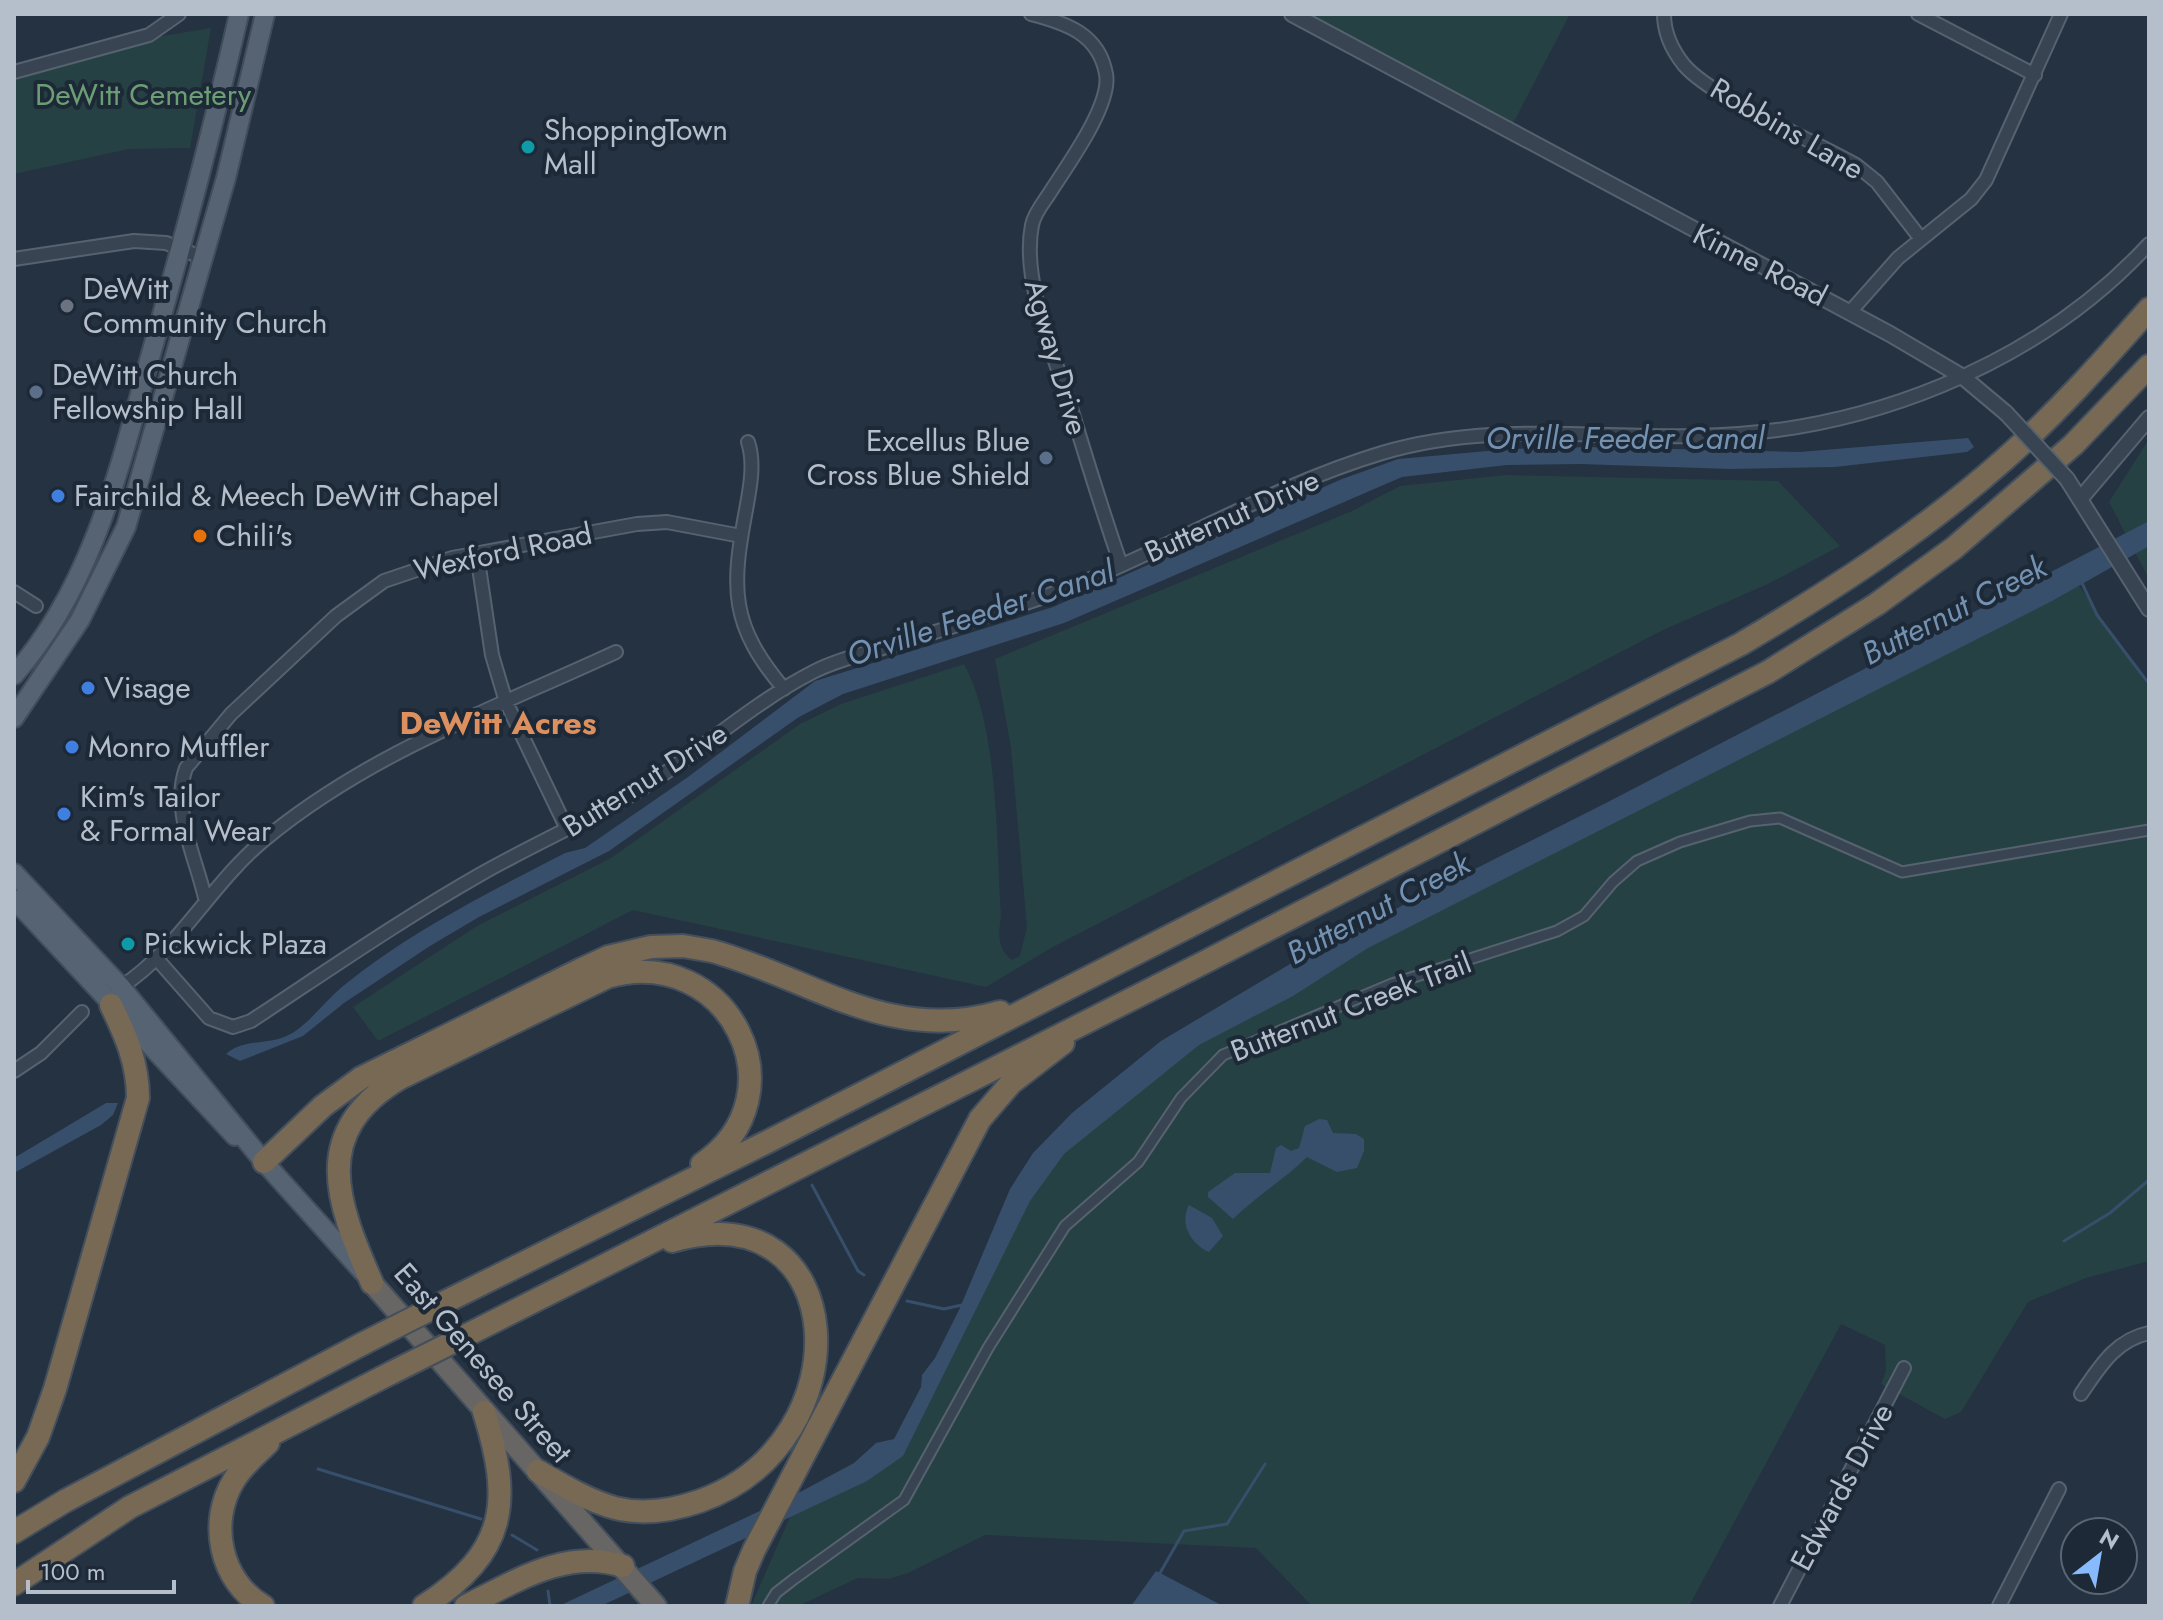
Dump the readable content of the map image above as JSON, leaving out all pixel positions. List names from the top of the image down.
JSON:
{
  "streets": {
    "highway": ["East Genesee Street"],
    "street": [
      "Robbins Lane",
      "Kinne Road",
      "Agway Drive",
      "Butternut Drive",
      "Wexford Road",
      "Butternut Creek Trail",
      "Edwards Drive"
    ]
  },
  "crossings": [
    ["Kinne Road", "Butternut Drive"],
    ["Agway Drive", "Butternut Drive"]
  ],
  "districts": ["DeWitt Acres"],
  "water": ["Orville Feeder Canal", "Butternut Creek"],
  "parks": ["DeWitt Cemetery"],
  "places": [
    "ShoppingTown Mall",
    "DeWitt Community Church",
    "DeWitt Church Fellowship Hall",
    "Excellus Blue Cross Blue Shield",
    "Fairchild & Meech DeWitt Chapel",
    "Chili's",
    "Visage",
    "Monro Muffler",
    "Kim's Tailor & Formal Wear",
    "Pickwick Plaza"
  ],
  "scale_bar": "100 m",
  "north": "top right"
}
